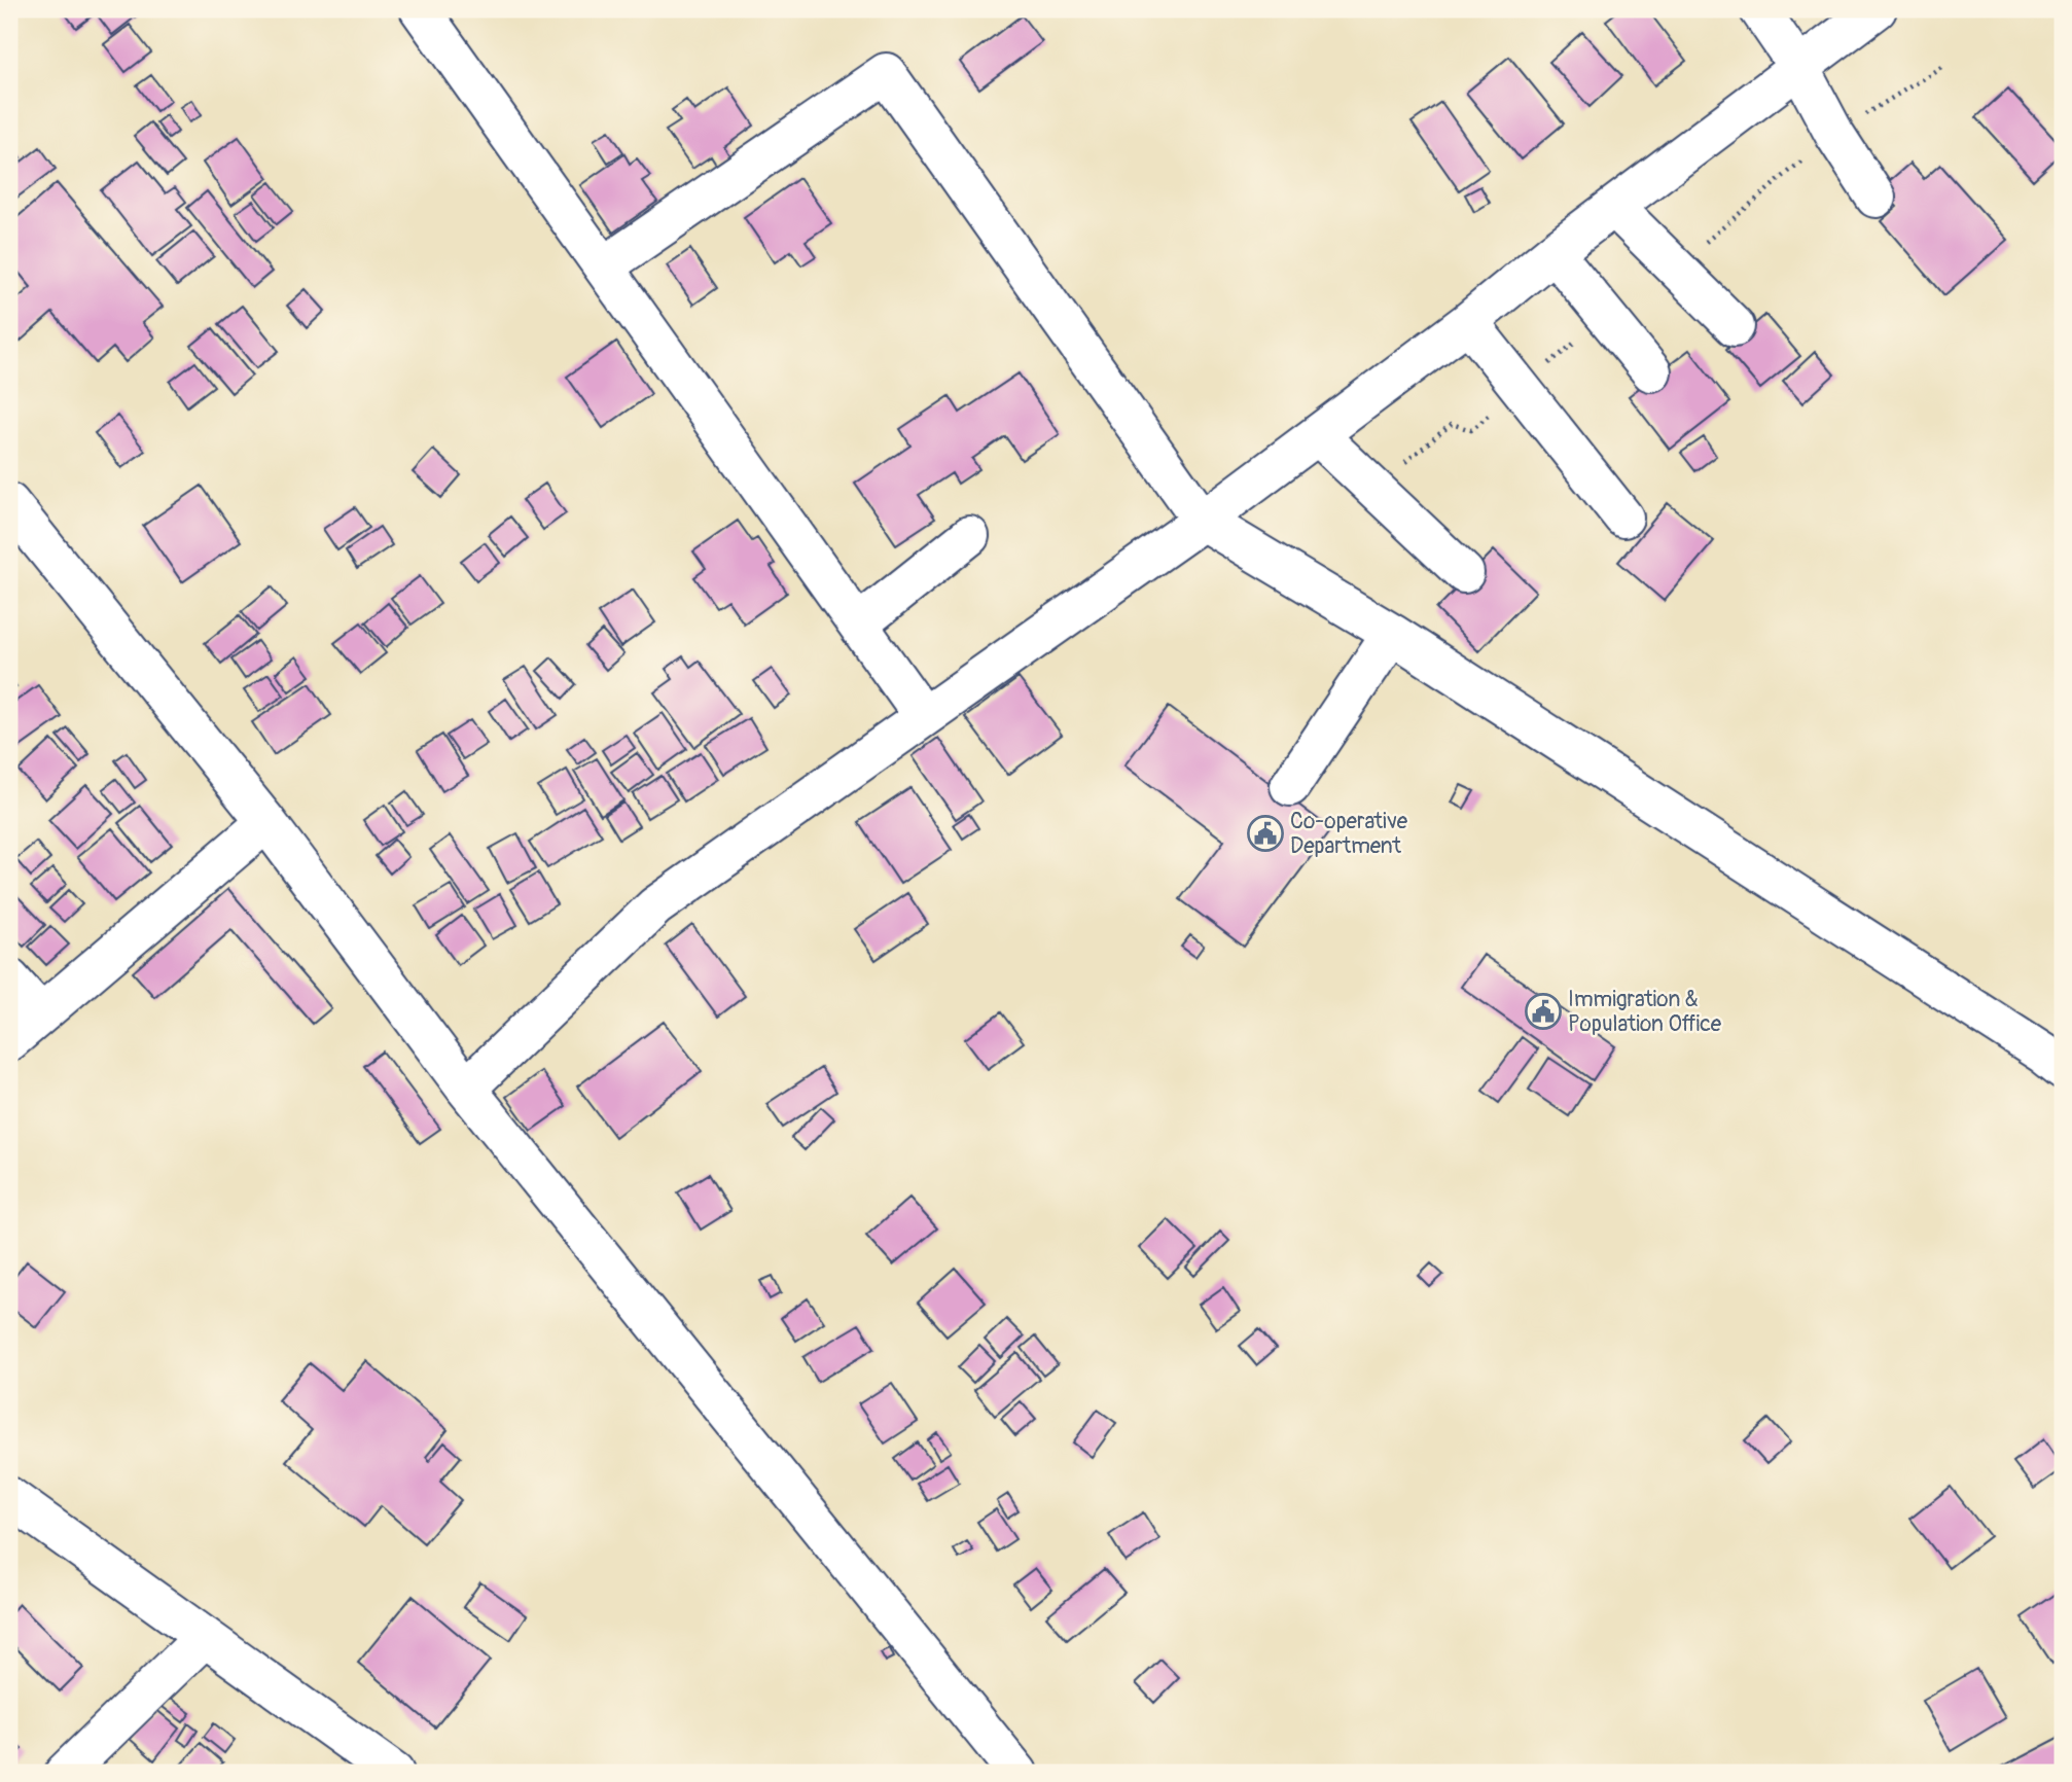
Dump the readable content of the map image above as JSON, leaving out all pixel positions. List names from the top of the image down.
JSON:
{
  "places": {
    "public building": ["Co-operative Department", "Immigration & Population Office"]
  }
}
